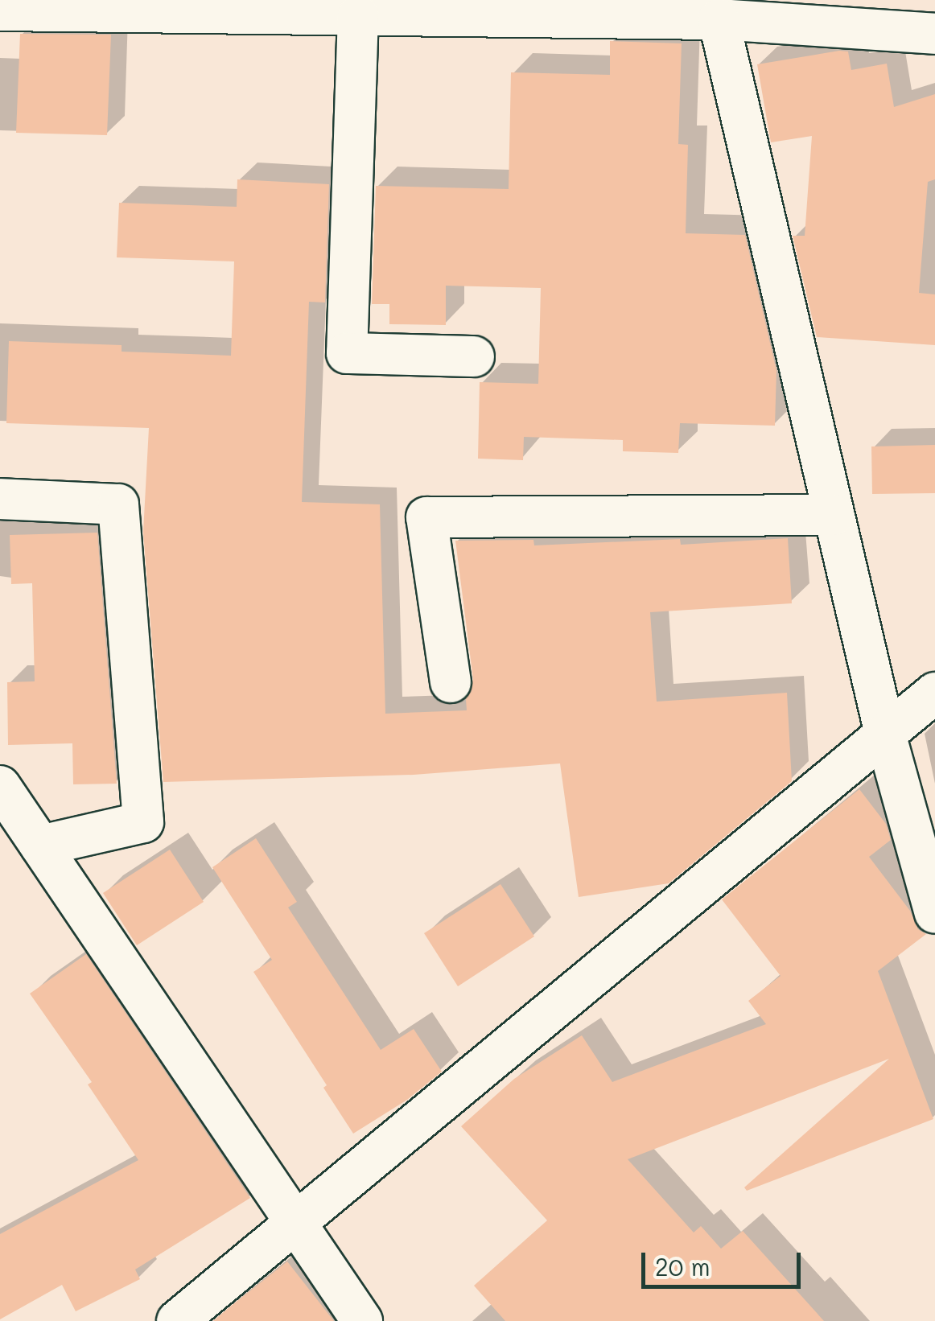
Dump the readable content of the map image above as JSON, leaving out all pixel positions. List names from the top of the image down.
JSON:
{
  "scale_bar": "20 m"
}
